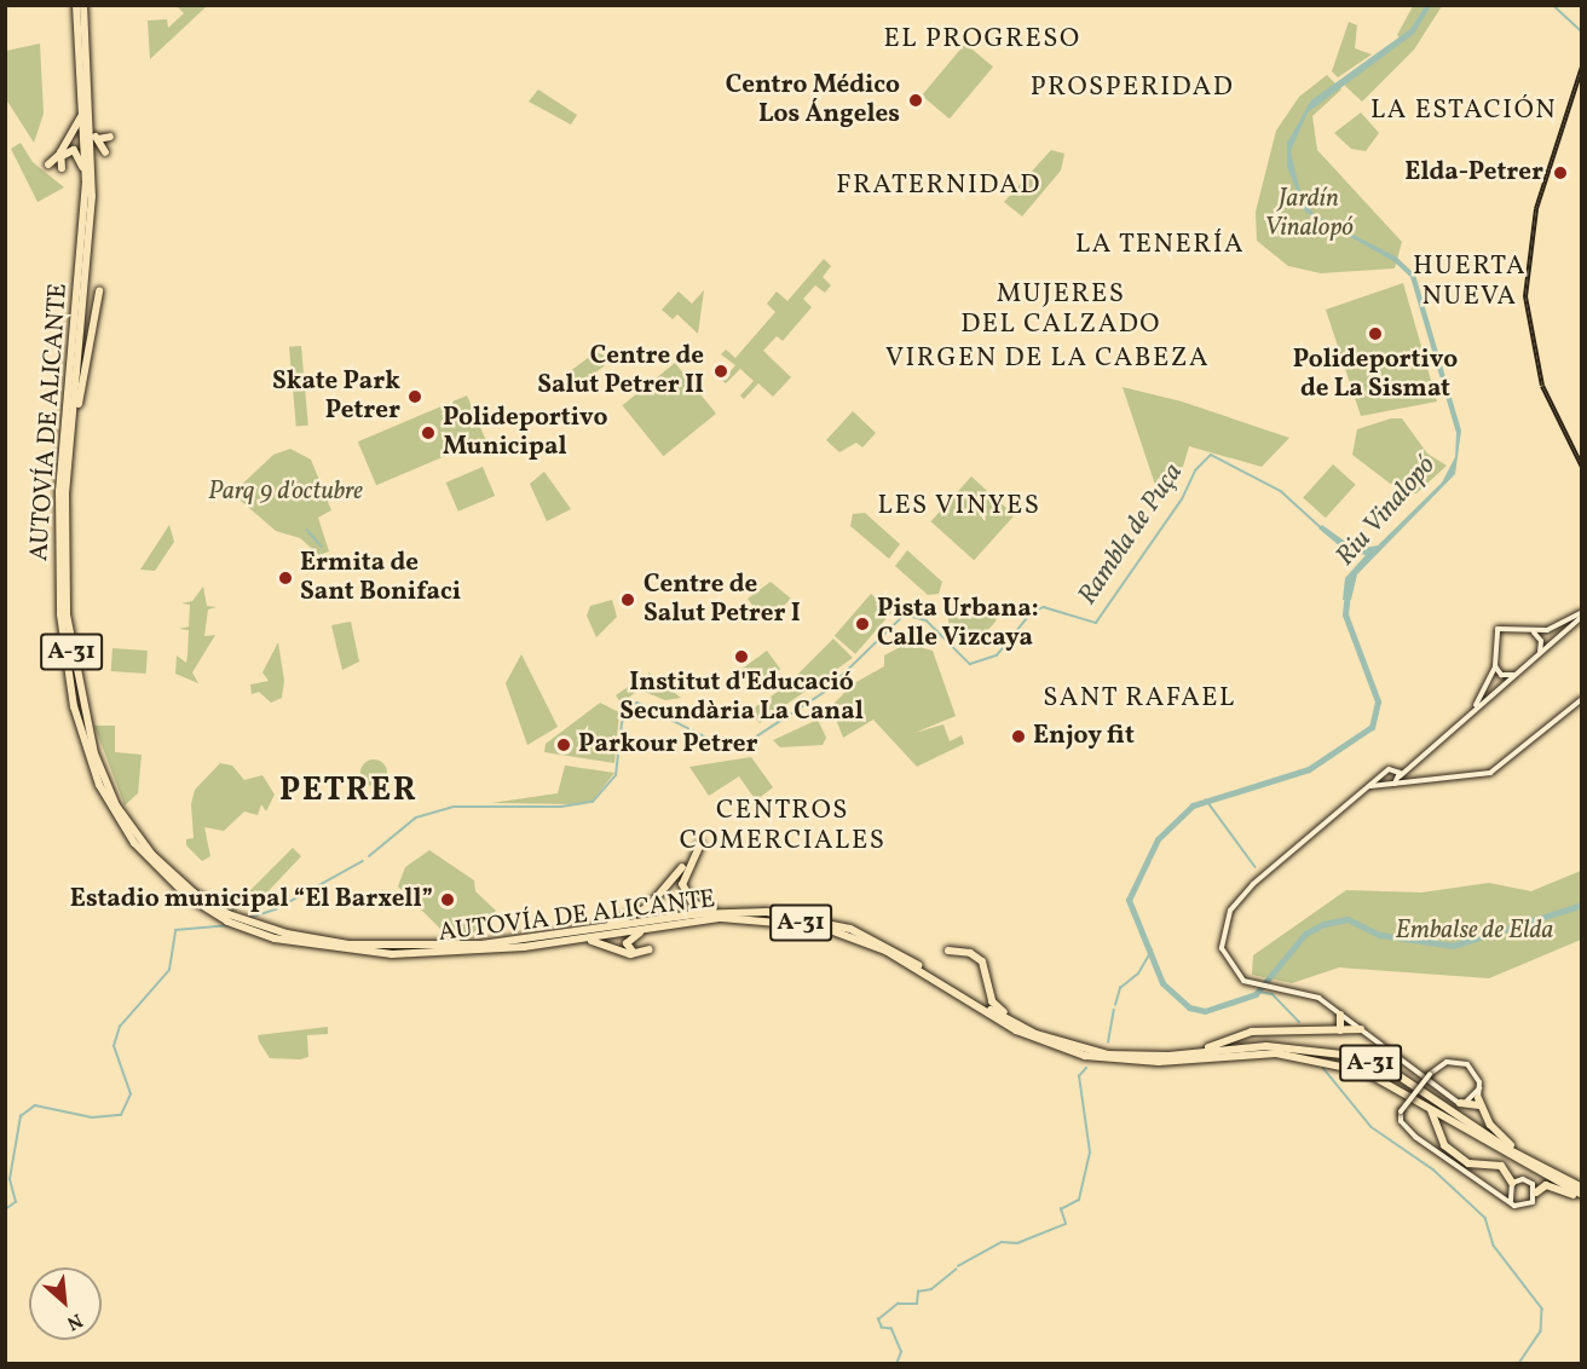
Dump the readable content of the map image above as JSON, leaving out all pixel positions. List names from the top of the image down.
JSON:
{
  "streets": {
    "highway": ["AUTOVÍA DE ALICANTE", "A-31"]
  },
  "districts": [
    "EL PROGRESO",
    "PROSPERIDAD",
    "LA ESTACIÓN",
    "FRATERNIDAD",
    "LA TENERÍA",
    "HUERTA NUEVA",
    "MUJERES DEL CALZADO",
    "VIRGEN DE LA CABEZA",
    "LES VINYES",
    "SANT RAFAEL",
    "PETRER",
    "CENTROS COMERCIALES"
  ],
  "water": ["Riu Vinalopó", "Rambla de Puça"],
  "parks": ["Jardín Vinalopó", "Parq 9 d'octubre", "Embalse de Elda"],
  "places": [
    "Centro Médico Los Ángeles",
    "Elda-Petrer",
    "Polideportivo de La Sismat",
    "Centre de Salut Petrer II",
    "Skate Park Petrer",
    "Polideportivo Municipal",
    "Ermita de Sant Bonifaci",
    "Centre de Salut Petrer I",
    "Pista Urbana: Calle Vizcaya",
    "Institut d'Educació Secundària La Canal",
    "Enjoy fit",
    "Parkour Petrer",
    "Estadio municipal “El Barxell”"
  ],
  "north": "bottom right"
}
